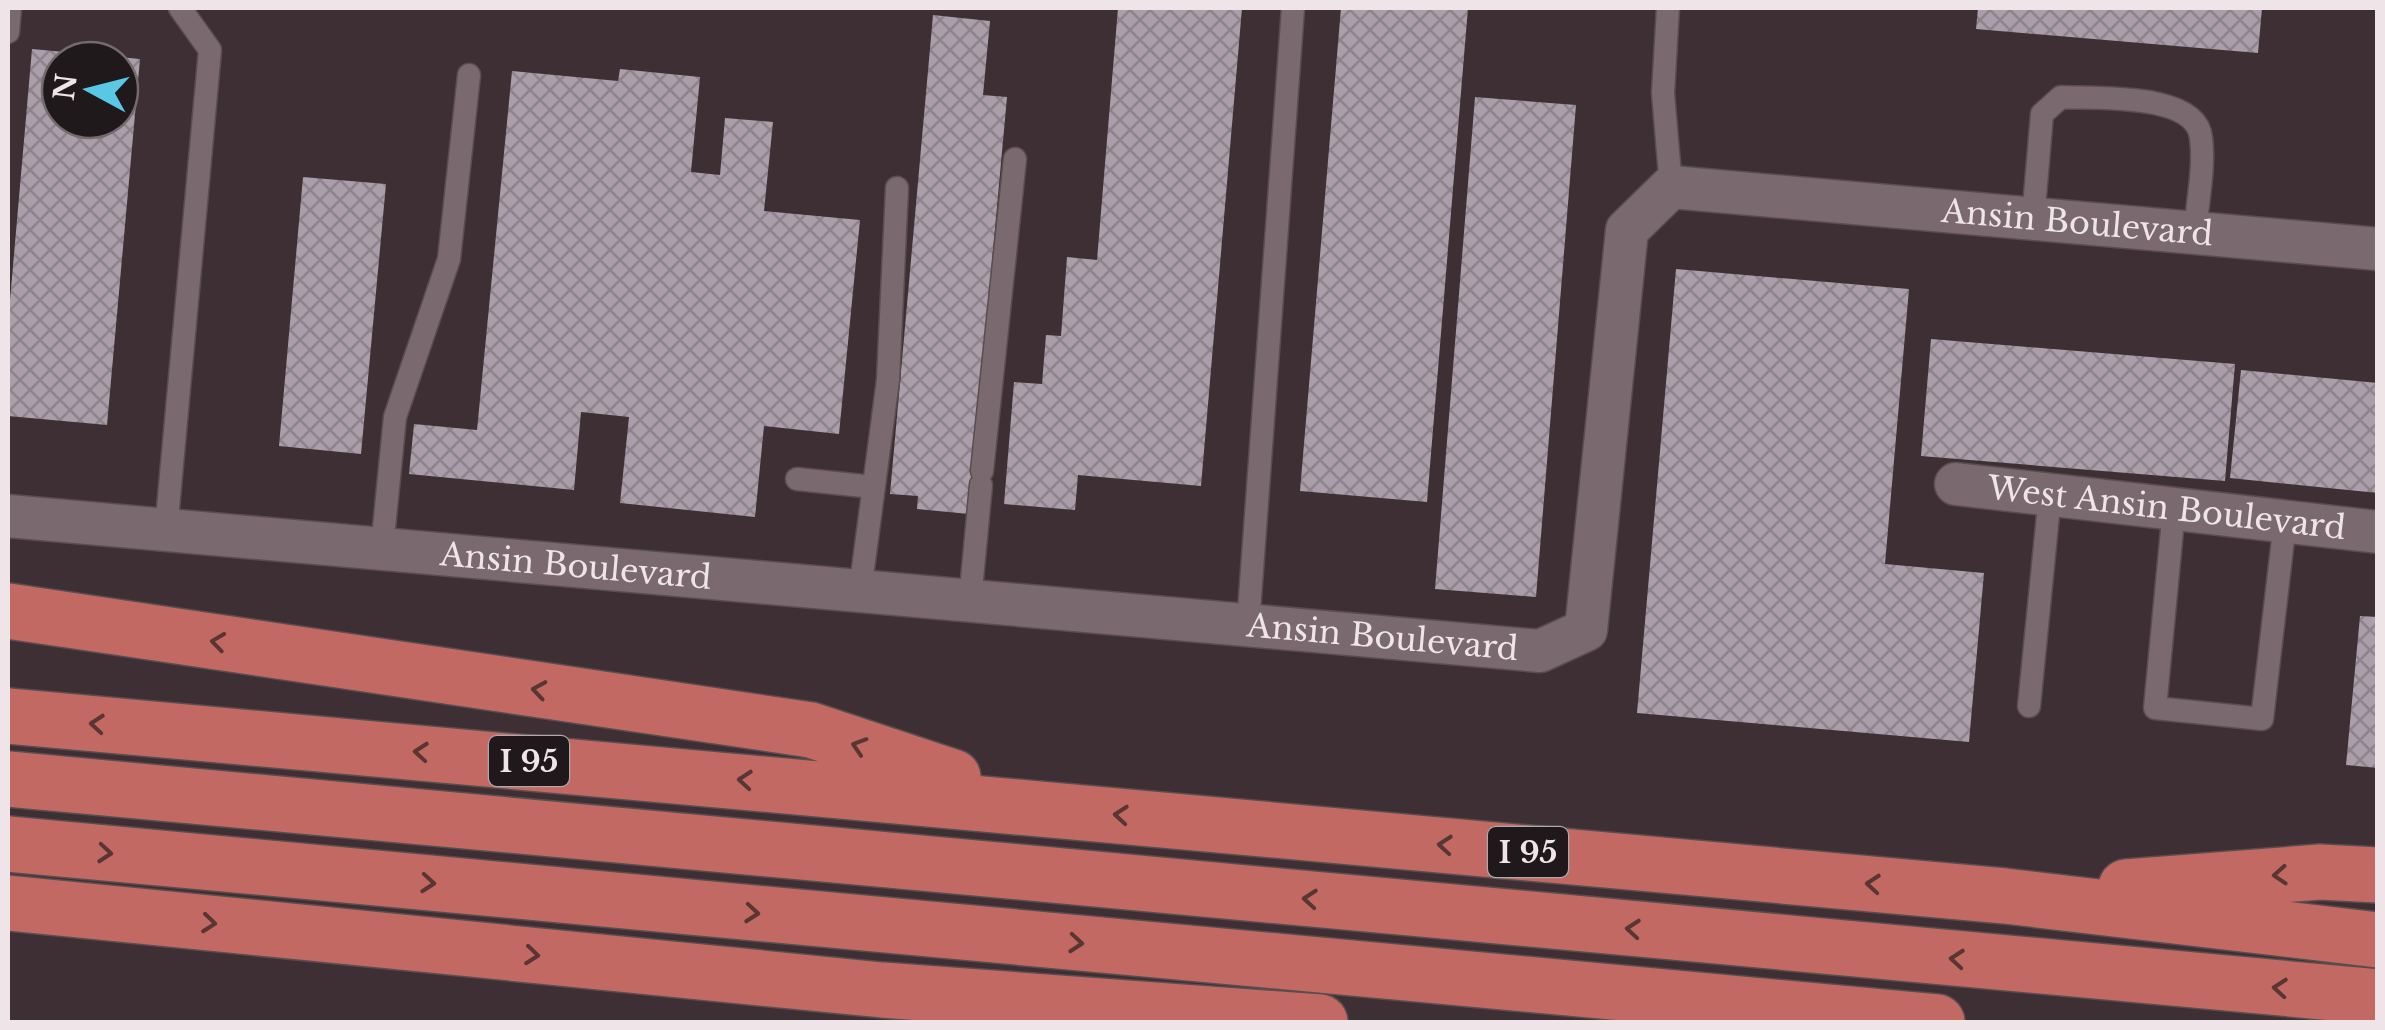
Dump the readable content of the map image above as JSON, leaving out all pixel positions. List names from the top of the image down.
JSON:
{
  "streets": {
    "highway": ["I 95"],
    "street": ["Ansin Boulevard", "West Ansin Boulevard"]
  },
  "north": "left"
}
